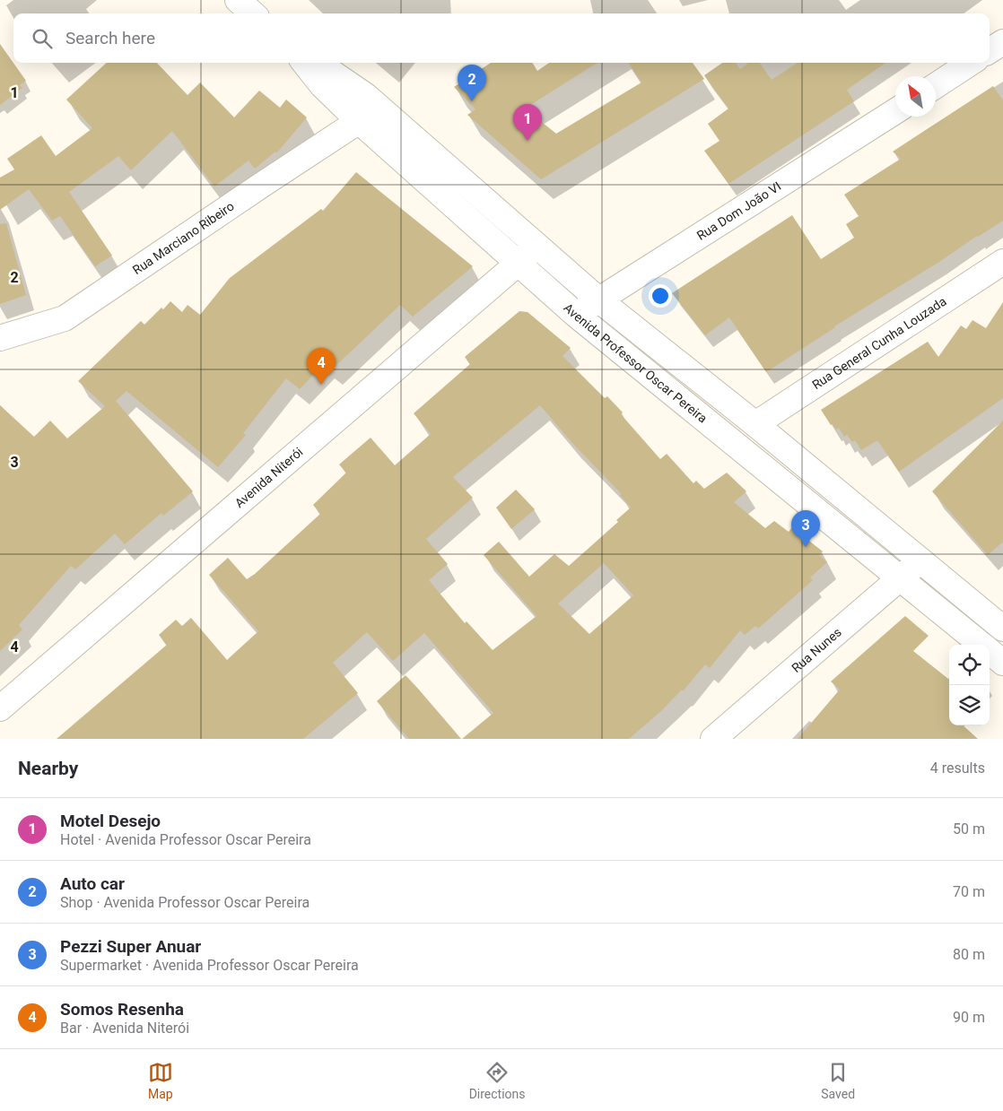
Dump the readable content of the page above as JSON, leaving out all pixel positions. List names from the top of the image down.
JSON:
{
  "streets": {
    "main road": [
      "Rua Dom João VI",
      "Rua Marciano Ribeiro",
      "Rua General Cunha Louzada",
      "Avenida Professor Oscar Pereira",
      "Avenida Niterói",
      "Rua Nunes"
    ]
  },
  "crossings": [
    ["Rua Dom João VI", "Avenida Professor Oscar Pereira"],
    ["Rua Marciano Ribeiro", "Avenida Professor Oscar Pereira"],
    ["Rua General Cunha Louzada", "Avenida Professor Oscar Pereira"],
    ["Avenida Professor Oscar Pereira", "Avenida Niterói"],
    ["Avenida Professor Oscar Pereira", "Rua Nunes"]
  ],
  "north": "top left",
  "page": {
    "search": "Search here",
    "pins": [
      "2",
      "1",
      "4",
      "3"
    ],
    "heading": ["Nearby", "4 results"],
    "list": [
      {
        "mark": "1",
        "name": "Motel Desejo",
        "note": "Hotel · Avenida Professor Oscar Pereira",
        "value": "50 m"
      },
      {
        "mark": "2",
        "name": "Auto car",
        "note": "Shop · Avenida Professor Oscar Pereira",
        "value": "70 m"
      },
      {
        "mark": "3",
        "name": "Pezzi Super Anuar",
        "note": "Supermarket · Avenida Professor Oscar Pereira",
        "value": "80 m"
      },
      {
        "mark": "4",
        "name": "Somos Resenha",
        "note": "Bar · Avenida Niterói",
        "value": "90 m"
      }
    ],
    "nav": ["Map", "Directions", "Saved"]
  },
  "grid": {
    "rows": [
      "1",
      "2",
      "3",
      "4"
    ]
  }
}
